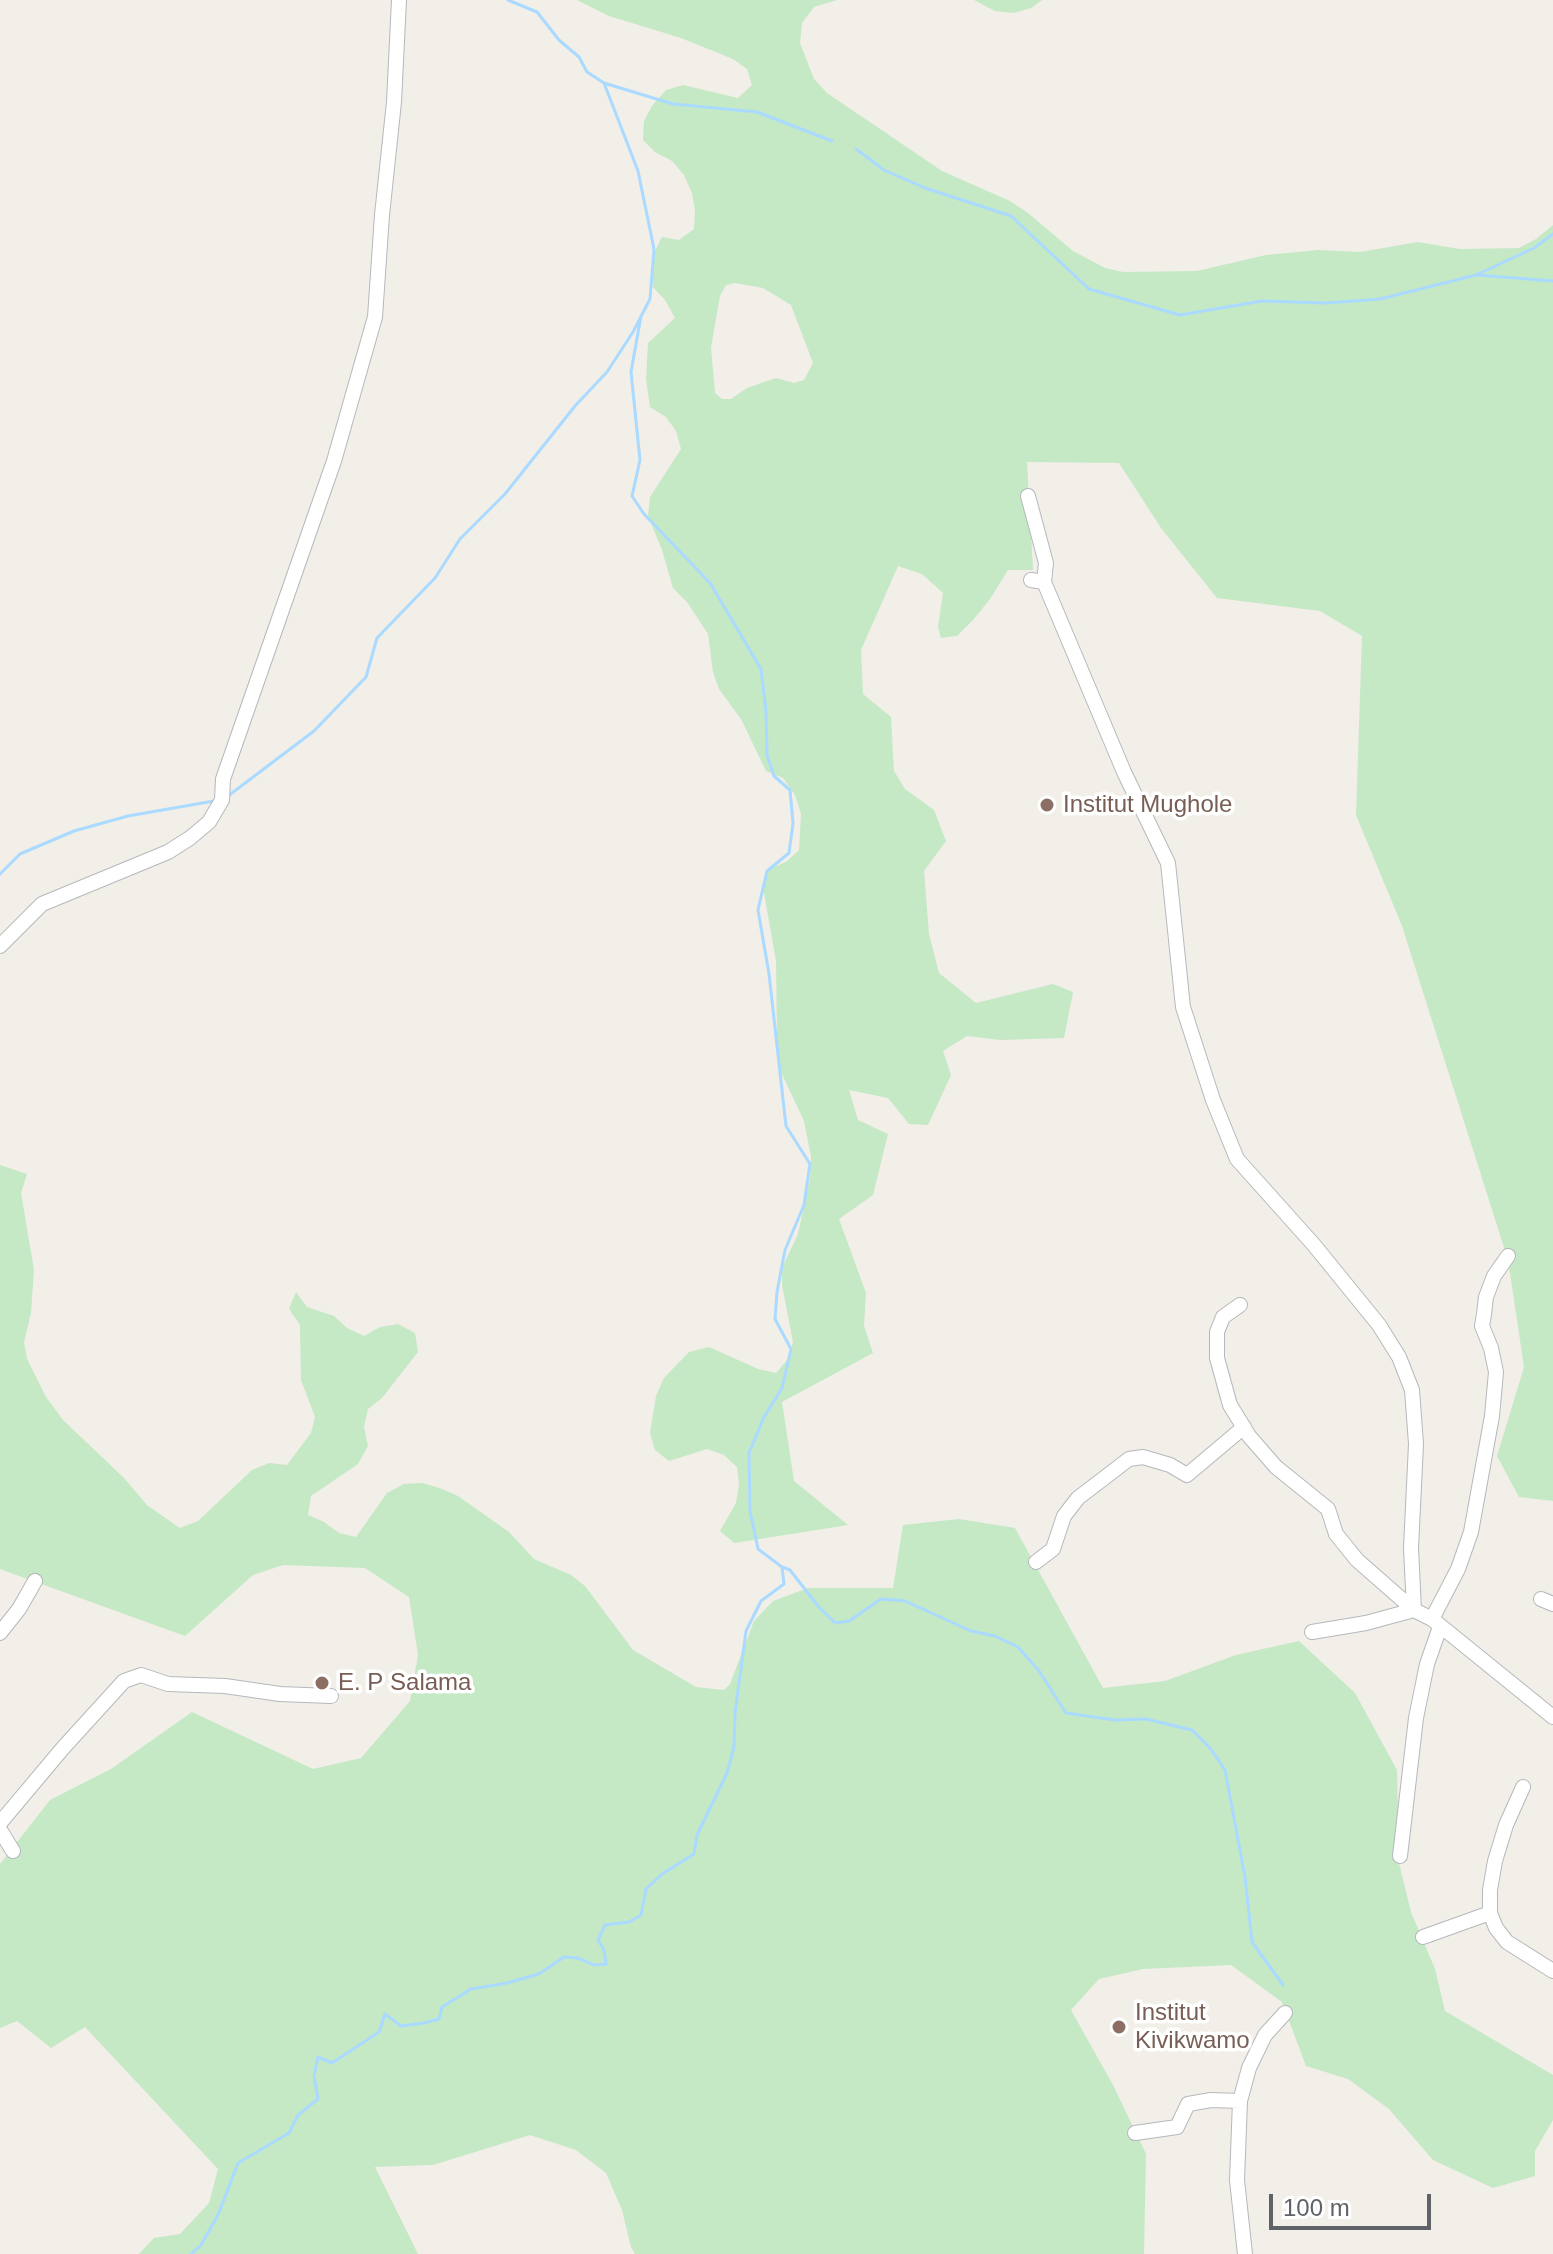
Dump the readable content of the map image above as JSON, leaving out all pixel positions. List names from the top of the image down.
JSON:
{
  "places": ["Institut Mughole", "E. P Salama", "Institut Kivikwamo"],
  "scale_bar": "100 m"
}
